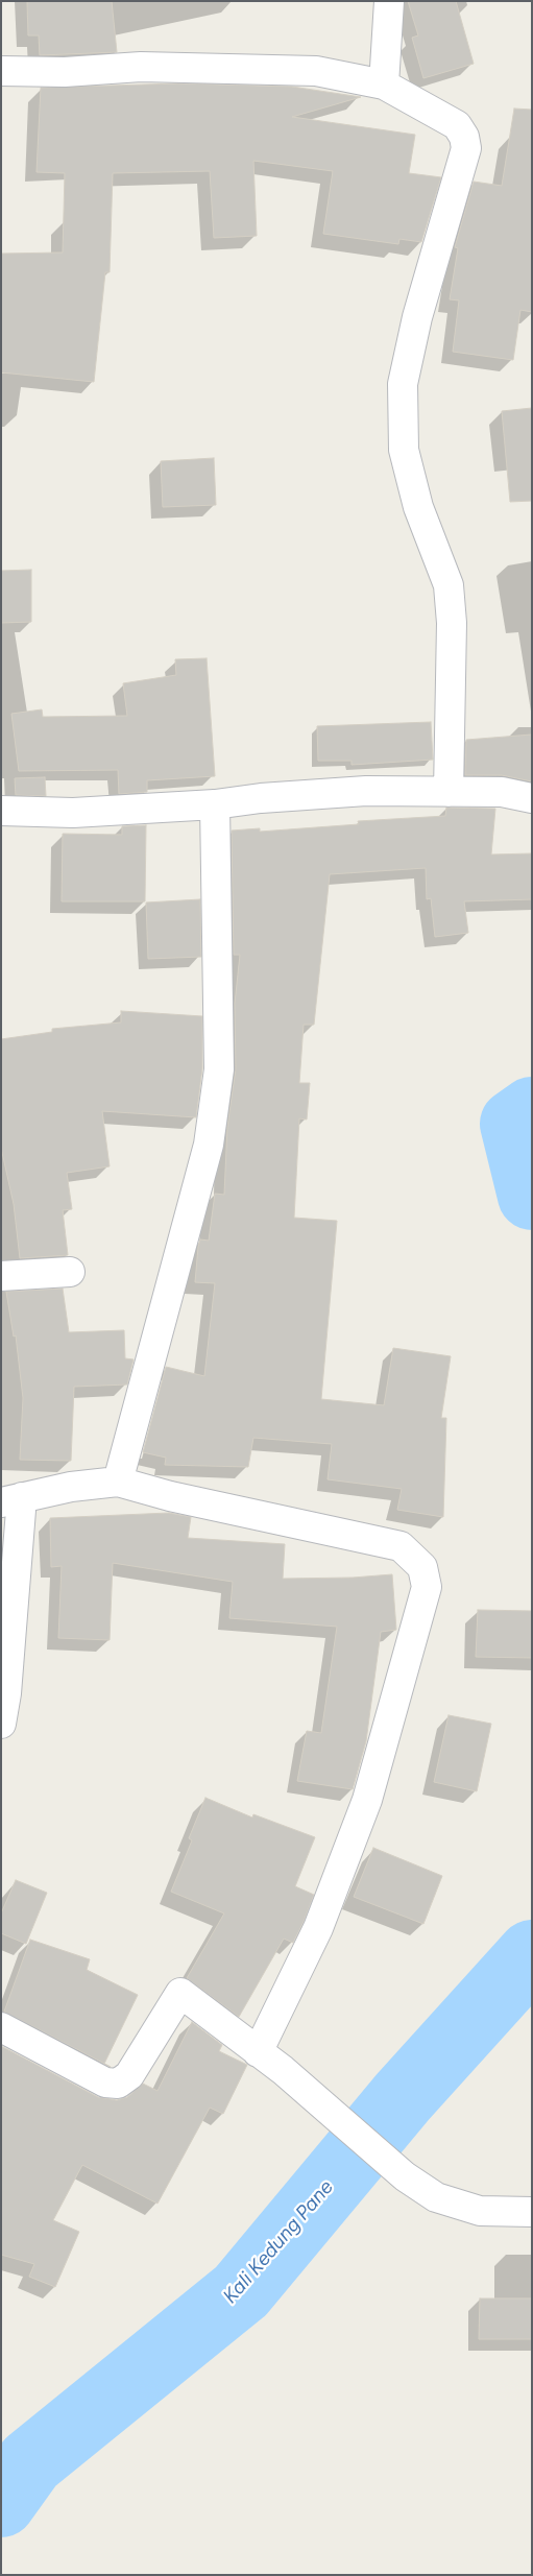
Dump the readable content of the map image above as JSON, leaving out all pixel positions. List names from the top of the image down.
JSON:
{
  "water": ["Kali Kedung Pane"]
}
